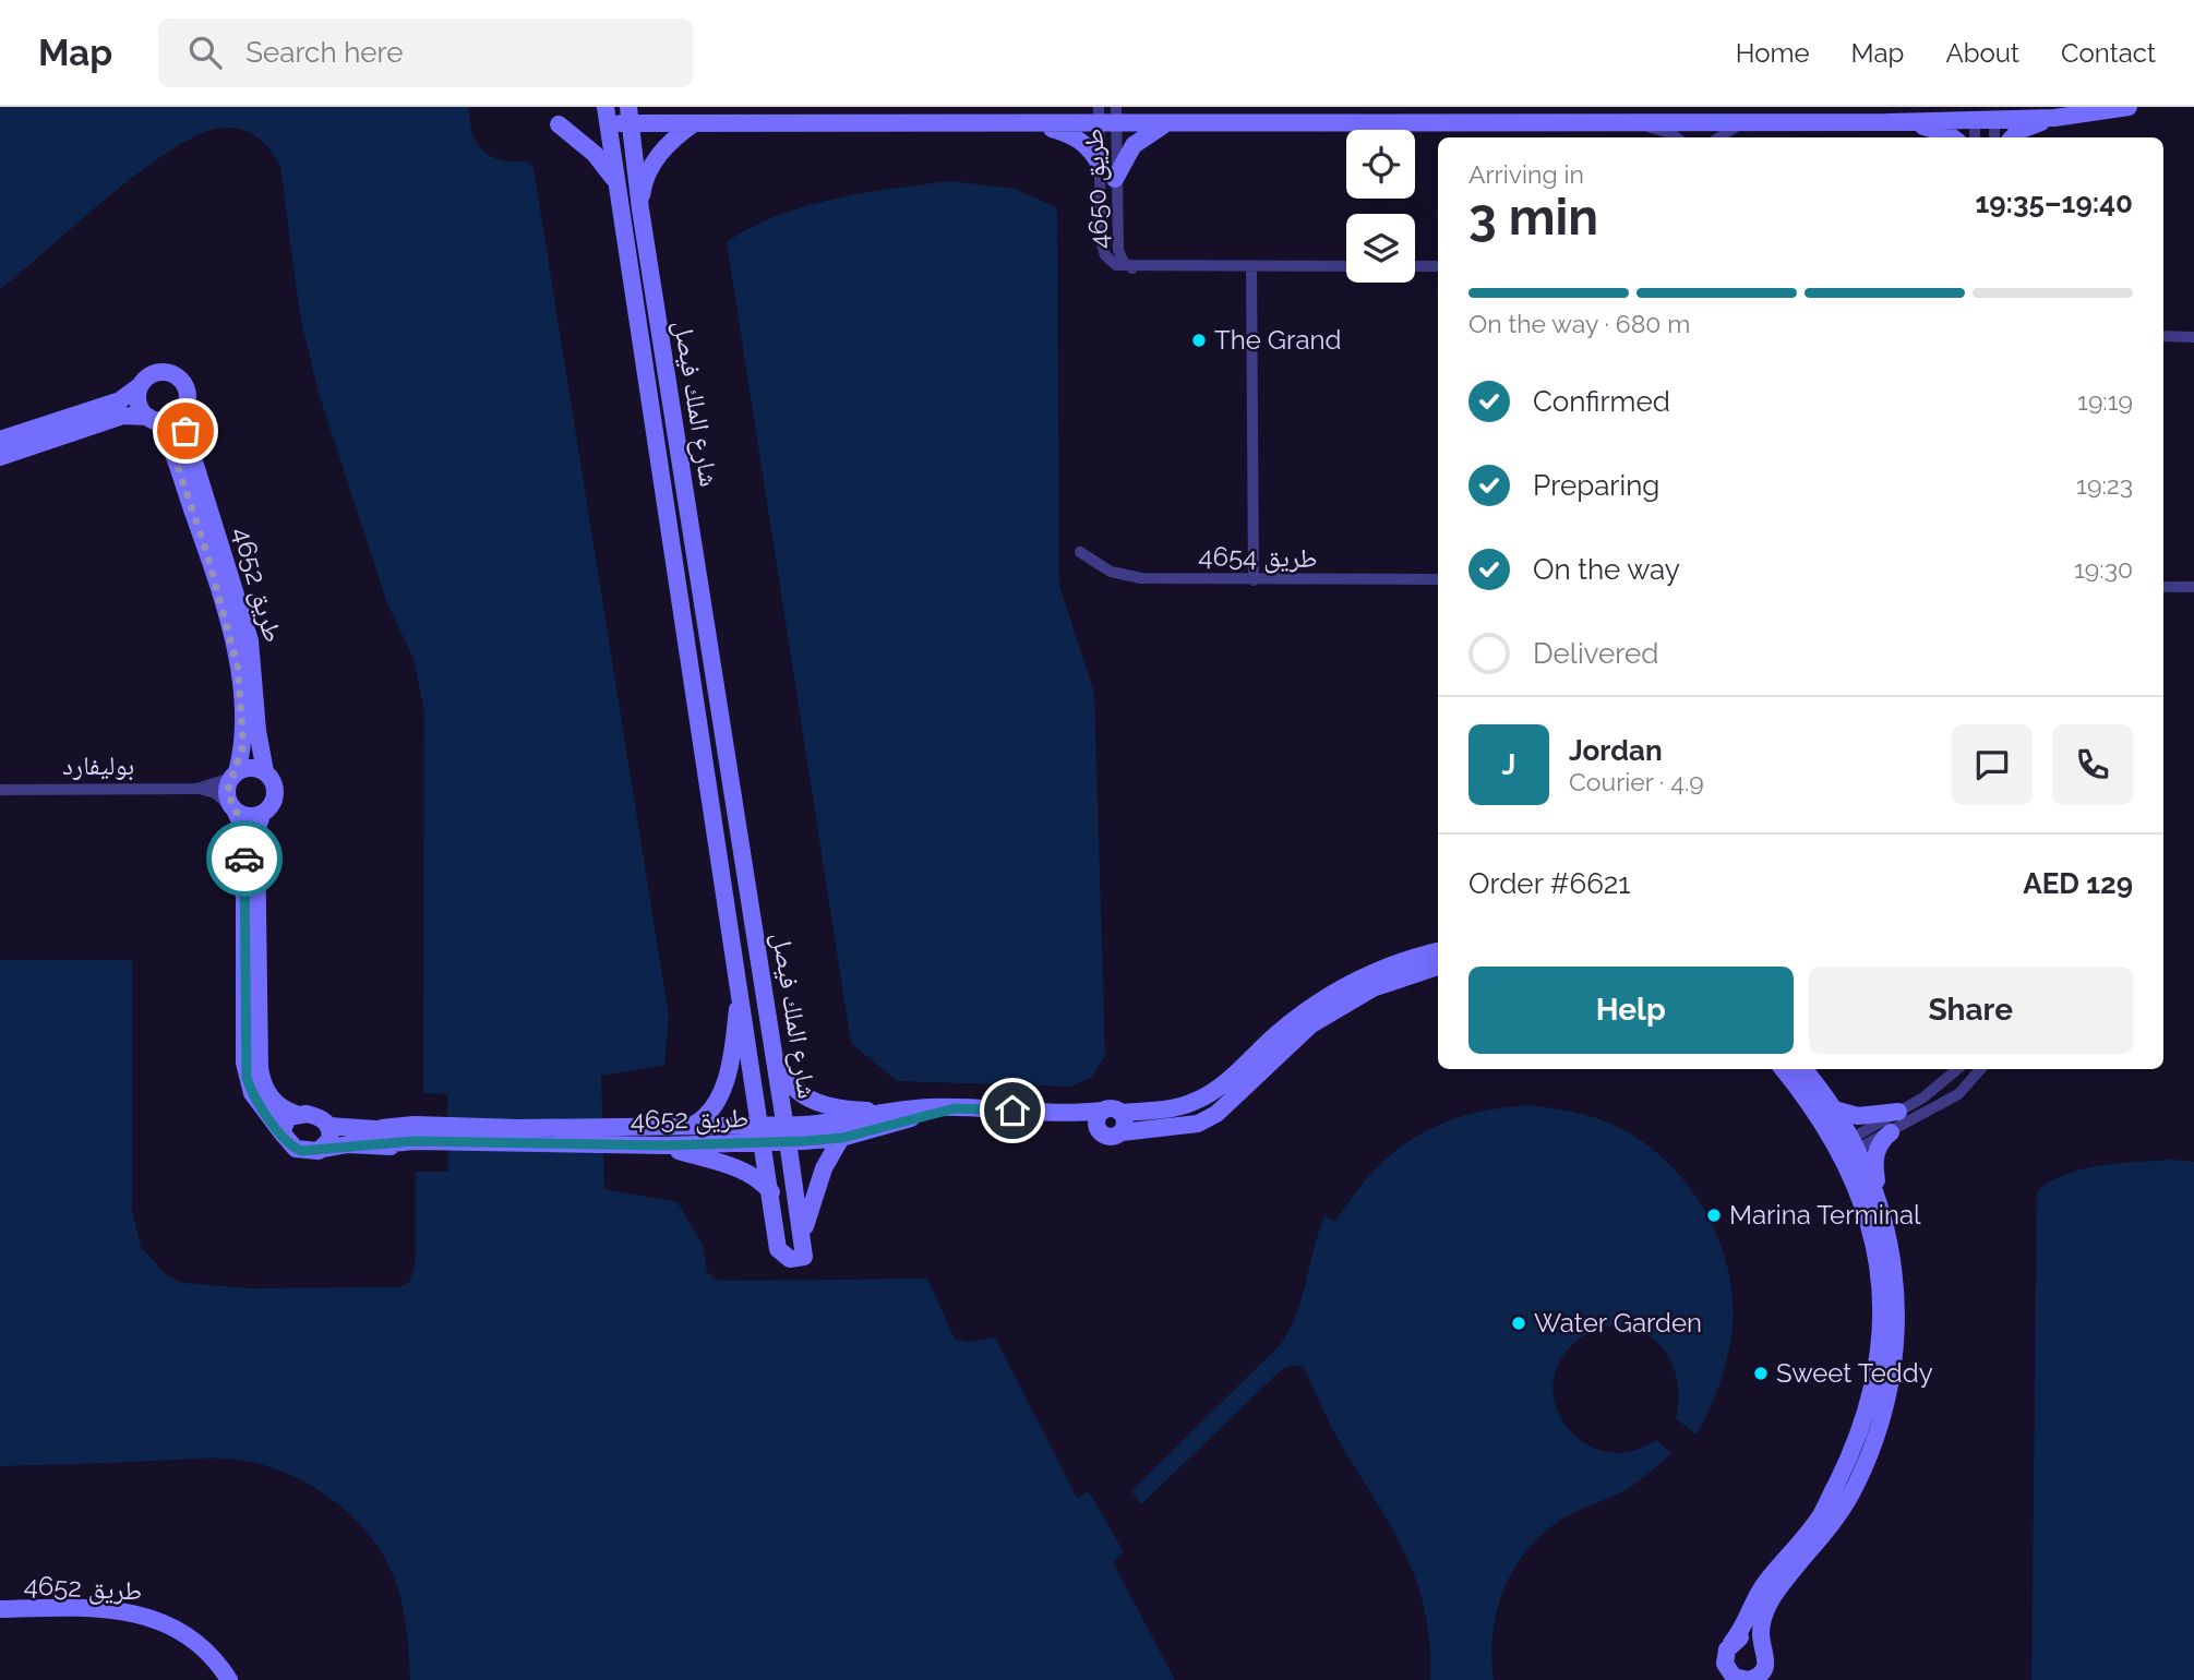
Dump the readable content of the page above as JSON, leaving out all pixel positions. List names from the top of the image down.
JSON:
{
  "streets": {
    "street": [
      "طريق 4650",
      "شارع الملك فيصل",
      "طريق 4654",
      "طريق 4652",
      "بوليفارد"
    ]
  },
  "crossings": [
    ["شارع الملك فيصل", "طريق 4652"],
    ["طريق 4652", "بوليفارد"]
  ],
  "places": [
    "The Grand",
    "Marina Terminal",
    "Water Garden",
    "Sweet Teddy"
  ],
  "page": {
    "header": "Map",
    "search": "Search here",
    "nav": [
      "Home",
      "Map",
      "About",
      "Contact"
    ],
    "heading": ["3 min", "Arriving in", "19:35–19:40"],
    "panel": [
      "Jordan",
      "Courier · 4.9",
      "Order #6621",
      "AED 129"
    ],
    "bar": "On the way · 680 m",
    "list": [
      ["Confirmed", "19:19"],
      ["Preparing", "19:23"],
      ["On the way", "19:30"],
      "Delivered"
    ],
    "round": "J",
    "buttons": ["Help", "Share"]
  }
}
